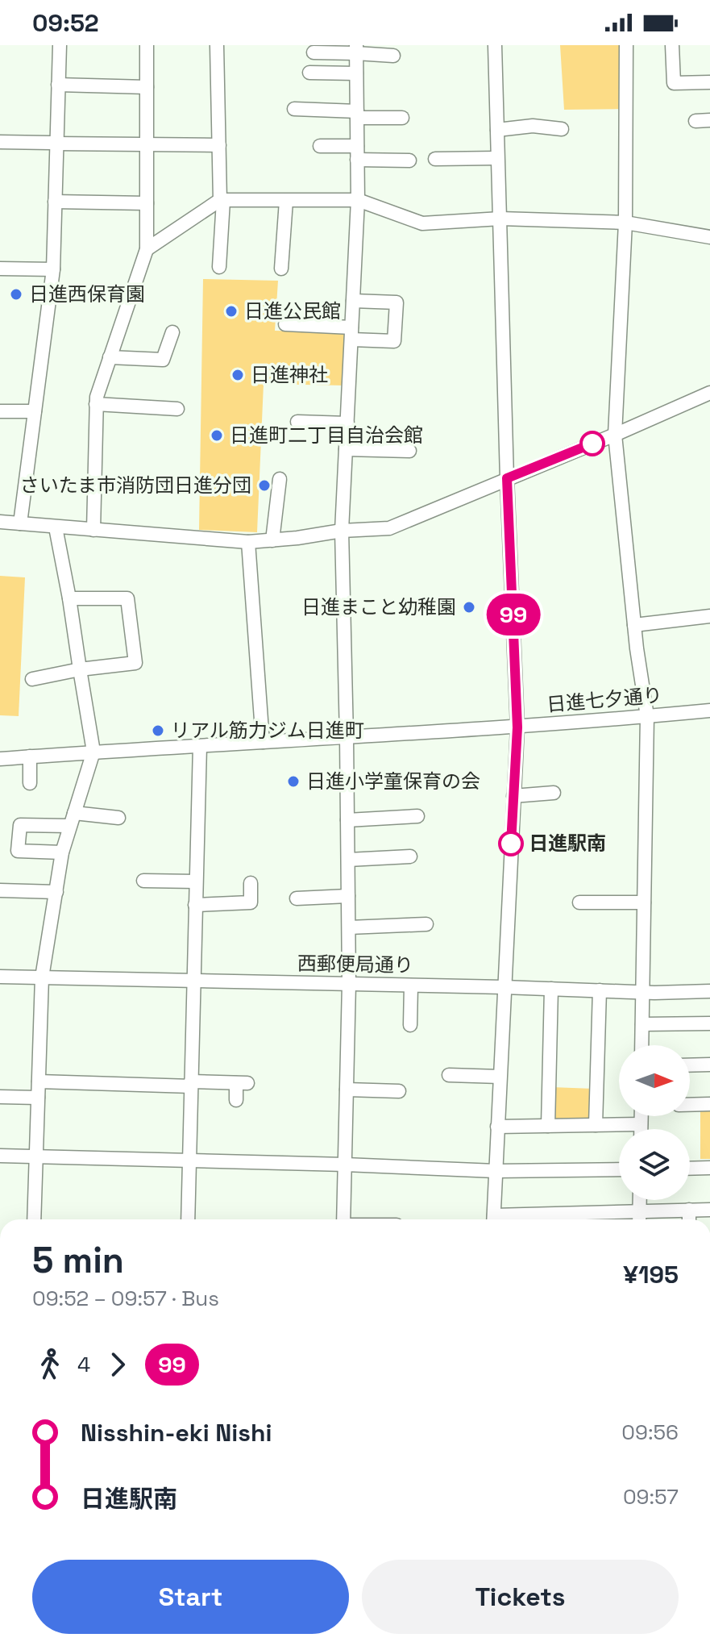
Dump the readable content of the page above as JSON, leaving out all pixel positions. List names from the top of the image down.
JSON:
{
  "streets": {
    "street": ["日進七夕通り", "西郵便局通り"]
  },
  "places": [
    "日進西保育園",
    "日進公民館",
    "日進神社",
    "日進町二丁目自治会館",
    "さいたま市消防団日進分団",
    "日進まこと幼稚園",
    "リアル筋力ジム日進町",
    "日進小学童保育の会",
    "日進駅南"
  ],
  "lines": ["bus line 99"],
  "north": "right",
  "page": {
    "status": "09:52",
    "on_map": "99",
    "heading": ["5 min", "09:52 – 09:57 · Bus", "¥195"],
    "legs": ["4", "99"],
    "list": [
      {
        "name": "Nisshin-eki Nishi",
        "value": "09:56"
      },
      {
        "name": "日進駅南",
        "value": "09:57"
      }
    ],
    "buttons": ["Start", "Tickets"]
  }
}
